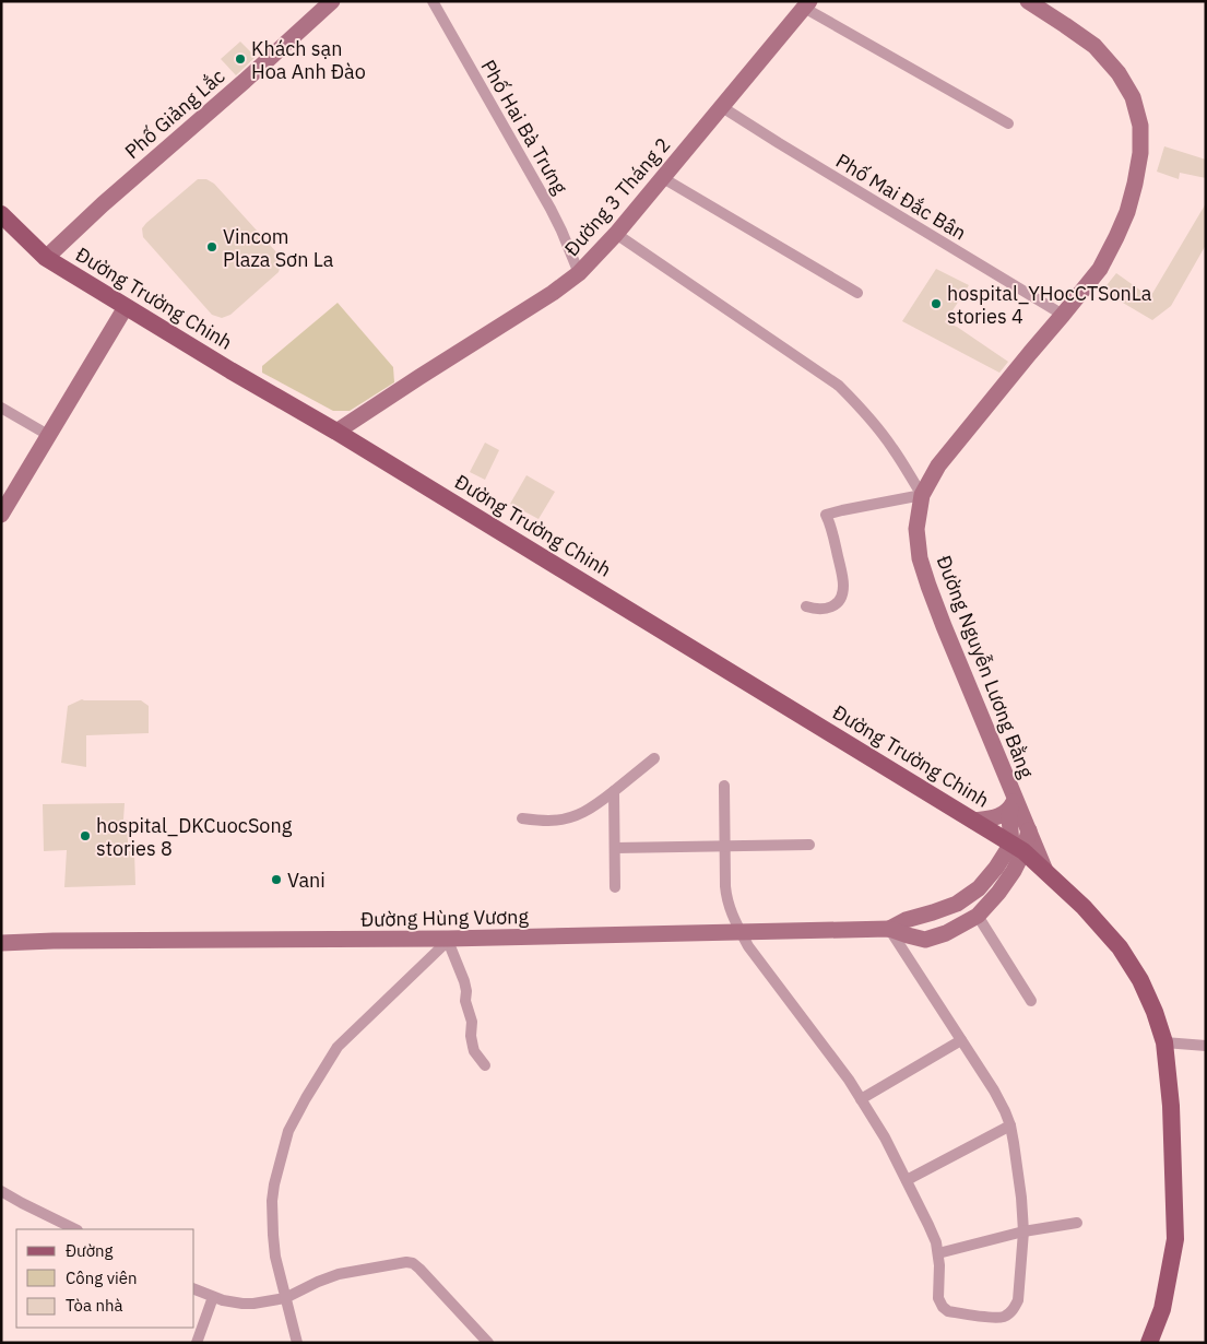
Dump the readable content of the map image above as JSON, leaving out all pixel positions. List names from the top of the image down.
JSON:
{
  "streets": {
    "main road": ["Đường Trường Chinh"],
    "street": [
      "Phố Giảng Lắc",
      "Phố Hai Bà Trưng",
      "Đường 3 Tháng 2",
      "Phố Mai Đắc Bân",
      "Đường Nguyễn Lương Bằng",
      "Đường Hùng Vương"
    ]
  },
  "crossings": [
    ["Phố Giảng Lắc", "Đường Trường Chinh"],
    ["Phố Hai Bà Trưng", "Đường 3 Tháng 2"],
    ["Đường 3 Tháng 2", "Phố Mai Đắc Bân"],
    ["Đường 3 Tháng 2", "Đường Trường Chinh"],
    ["Phố Mai Đắc Bân", "Đường Nguyễn Lương Bằng"],
    ["Đường Trường Chinh", "Đường Nguyễn Lương Bằng"],
    ["Đường Trường Chinh", "Đường Hùng Vương"]
  ],
  "places": [
    "Khách sạn Hoa Anh Đào",
    "Vincom Plaza Sơn La",
    "hospital_YHocCTSonLa stories 4",
    "hospital_DKCuocSong stories 8",
    "Vani"
  ],
  "legend": ["Đường", "Công viên", "Tòa nhà"]
}
